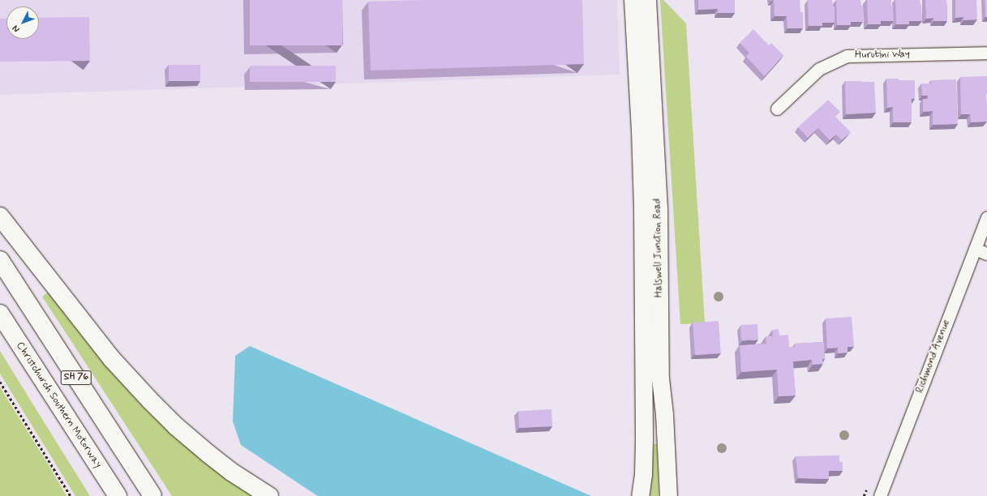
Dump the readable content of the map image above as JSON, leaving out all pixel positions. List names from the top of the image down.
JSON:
{
  "streets": {
    "highway": ["SH 76", "Christchurch Southern Motorway"],
    "main road": ["Halswell Junction Road"],
    "street": ["Hurutini Way", "Richmond Avenue"]
  },
  "north": "bottom left"
}
